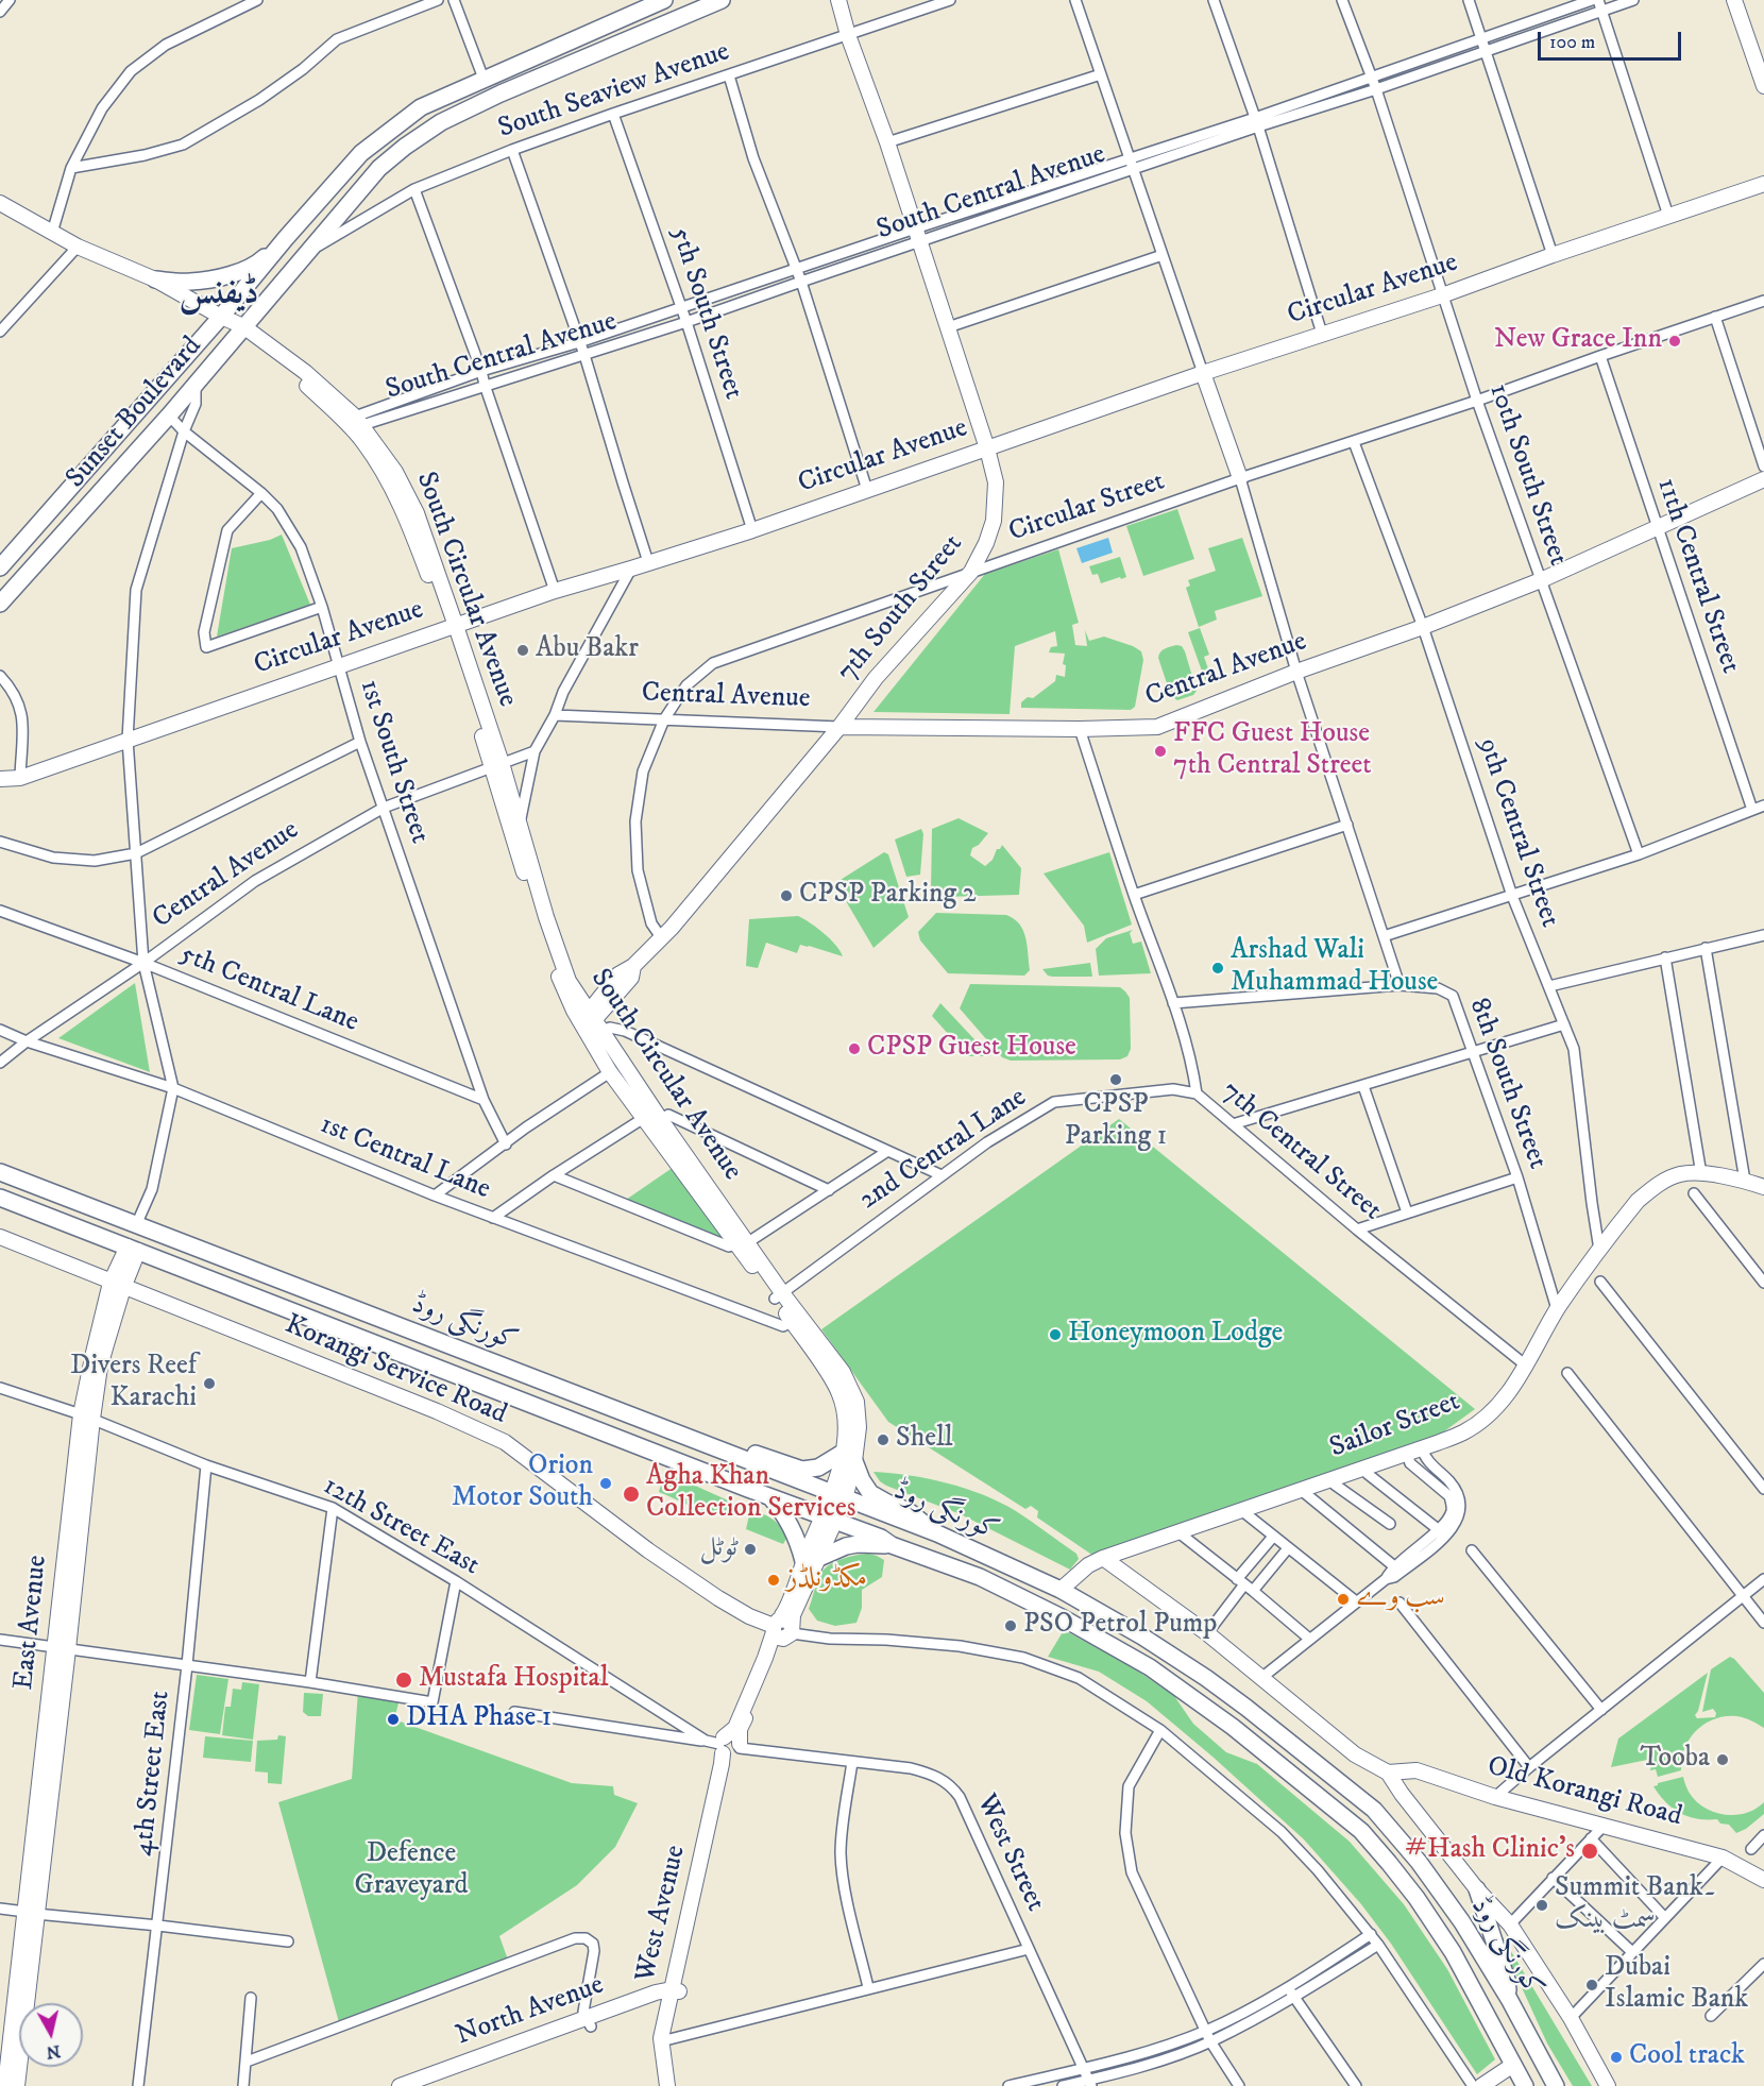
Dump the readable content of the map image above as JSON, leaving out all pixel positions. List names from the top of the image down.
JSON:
{
  "streets": {
    "main road": ["Sunset Boulevard", "کورنگی روڈ"],
    "street": [
      "South Seaview Avenue",
      "South Central Avenue",
      "Circular Avenue",
      "5th South Street",
      "10th South Street",
      "Circular Street",
      "11th Central Street",
      "South Circular Avenue",
      "7th South Street",
      "Central Avenue",
      "1st South Street",
      "9th Central Street",
      "5th Central Lane",
      "8th South Street",
      "2nd Central Lane",
      "7th Central Street",
      "1st Central Lane",
      "Korangi Service Road",
      "Sailor Street",
      "12th Street East",
      "East Avenue",
      "4th Street East",
      "Old Korangi Road",
      "West Street",
      "West Avenue",
      "North Avenue"
    ]
  },
  "crossings": [
    ["South Seaview Avenue", "5th South Street"],
    ["South Seaview Avenue", "Sunset Boulevard"],
    ["South Seaview Avenue", "7th South Street"],
    ["South Central Avenue", "5th South Street"],
    ["South Central Avenue", "10th South Street"],
    ["South Central Avenue", "South Circular Avenue"],
    ["South Central Avenue", "7th South Street"],
    ["Circular Avenue", "5th South Street"],
    ["Circular Avenue", "10th South Street"],
    ["Circular Avenue", "South Circular Avenue"],
    ["Circular Avenue", "7th South Street"],
    ["Circular Avenue", "1st South Street"],
    ["Sunset Boulevard", "South Circular Avenue"],
    ["10th South Street", "Circular Street"],
    ["10th South Street", "Central Avenue"],
    ["Circular Street", "11th Central Street"],
    ["Circular Street", "7th South Street"],
    ["Circular Street", "Central Avenue"],
    ["Circular Street", "9th Central Street"],
    ["11th Central Street", "Central Avenue"],
    ["South Circular Avenue", "7th South Street"],
    ["South Circular Avenue", "Central Avenue"],
    ["South Circular Avenue", "2nd Central Lane"],
    ["South Circular Avenue", "1st Central Lane"],
    ["South Circular Avenue", "کورنگی روڈ"],
    ["South Circular Avenue", "West Avenue"],
    ["7th South Street", "Central Avenue"],
    ["Central Avenue", "1st South Street"],
    ["Central Avenue", "9th Central Street"],
    ["Central Avenue", "5th Central Lane"],
    ["Central Avenue", "7th Central Street"],
    ["Central Avenue", "1st Central Lane"],
    ["1st South Street", "5th Central Lane"],
    ["9th Central Street", "Sailor Street"],
    ["8th South Street", "Sailor Street"],
    ["2nd Central Lane", "7th Central Street"],
    ["7th Central Street", "Sailor Street"],
    ["کورنگی روڈ", "Sailor Street"],
    ["کورنگی روڈ", "East Avenue"],
    ["کورنگی روڈ", "West Avenue"],
    ["Korangi Service Road", "East Avenue"],
    ["Korangi Service Road", "West Avenue"],
    ["12th Street East", "East Avenue"],
    ["12th Street East", "4th Street East"],
    ["12th Street East", "West Street"],
    ["12th Street East", "West Avenue"],
    ["West Street", "West Avenue"],
    ["West Avenue", "North Avenue"]
  ],
  "districts": ["ڈیفنس"],
  "parks": ["Defence Graveyard"],
  "places": [
    "New Grace Inn",
    "Abu Bakr",
    "FFC Guest House 7th Central Street",
    "CPSP Parking 2",
    "Arshad Wali Muhammad House",
    "CPSP Guest House",
    "CPSP Parking 1",
    "Honeymoon Lodge",
    "Divers Reef Karachi",
    "Shell",
    "Orion Motor South",
    "Agha Khan Collection Services",
    "ٹوٹل",
    "مکڈونلڈز",
    "سب وے",
    "PSO Petrol Pump",
    "Mustafa Hospital",
    "DHA Phase 1",
    "Tooba",
    "#Hash Clinic's",
    "Summit Bank۔ سمٹ بینک",
    "Dubai Islamic Bank",
    "Cool track"
  ],
  "scale_bar": "100 m",
  "north": "bottom"
}
